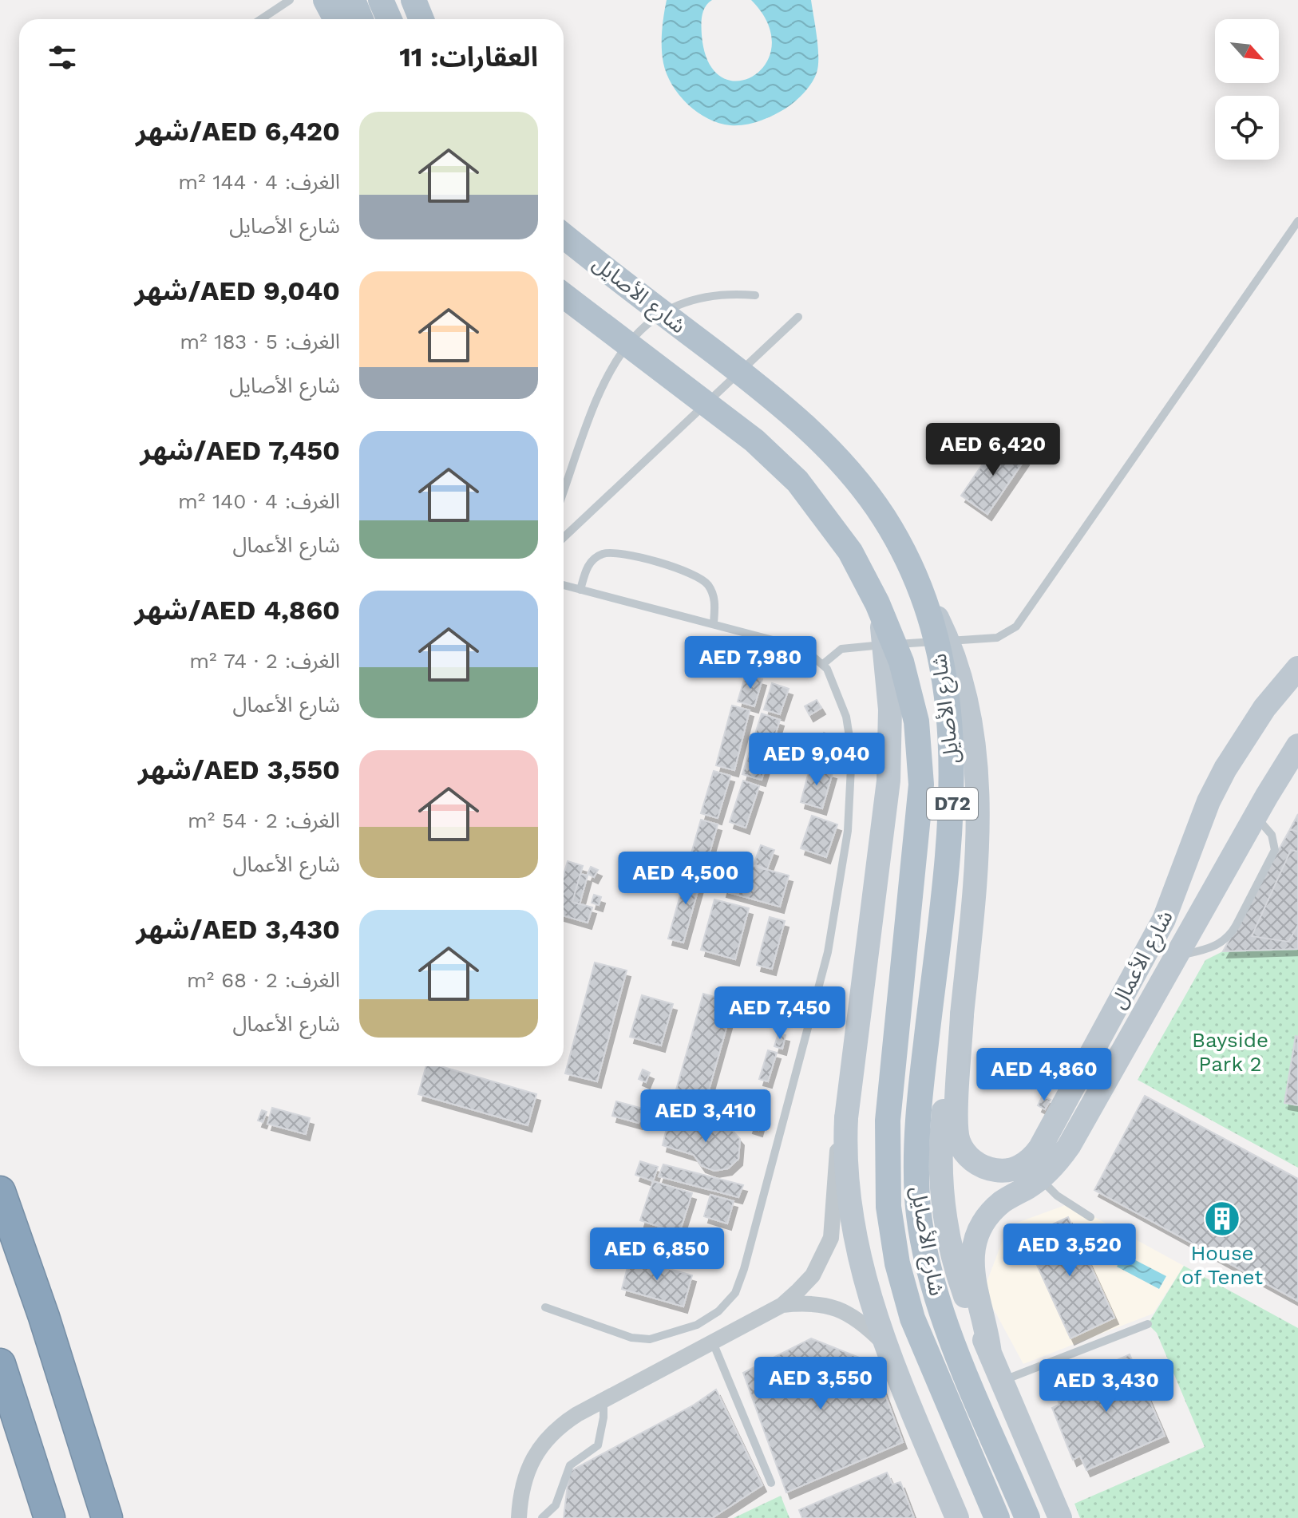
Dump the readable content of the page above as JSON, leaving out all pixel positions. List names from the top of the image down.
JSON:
{
  "streets": {
    "main road": ["شارع الأصايل", "D72"],
    "street": ["شارع الأعمال"]
  },
  "crossings": [
    ["شارع الأصايل", "شارع الأعمال"]
  ],
  "parks": ["Bayside Park 2"],
  "places": {
    "building": ["House of Tenet"]
  },
  "north": "bottom right",
  "page": {
    "heading": "العقارات: 11",
    "list": [
      {
        "name": "AED 6,420/شهر",
        "note": "الغرف: 4 · 144 m² · شارع الأصايل"
      },
      {
        "name": "AED 9,040/شهر",
        "note": "الغرف: 5 · 183 m² · شارع الأصايل"
      },
      {
        "name": "AED 7,450/شهر",
        "note": "الغرف: 4 · 140 m² · شارع الأعمال"
      },
      {
        "name": "AED 4,860/شهر",
        "note": "الغرف: 2 · 74 m² · شارع الأعمال"
      },
      {
        "name": "AED 3,550/شهر",
        "note": "الغرف: 2 · 54 m² · شارع الأعمال"
      },
      {
        "name": "AED 3,430/شهر",
        "note": "الغرف: 2 · 68 m² · شارع الأعمال"
      }
    ],
    "price": [
      "AED 6,420",
      "AED 7,980",
      "AED 9,040",
      "AED 4,500",
      "AED 7,450",
      "AED 4,860",
      "AED 3,410",
      "AED 3,520",
      "AED 6,850",
      "AED 3,550",
      "AED 3,430"
    ]
  }
}
